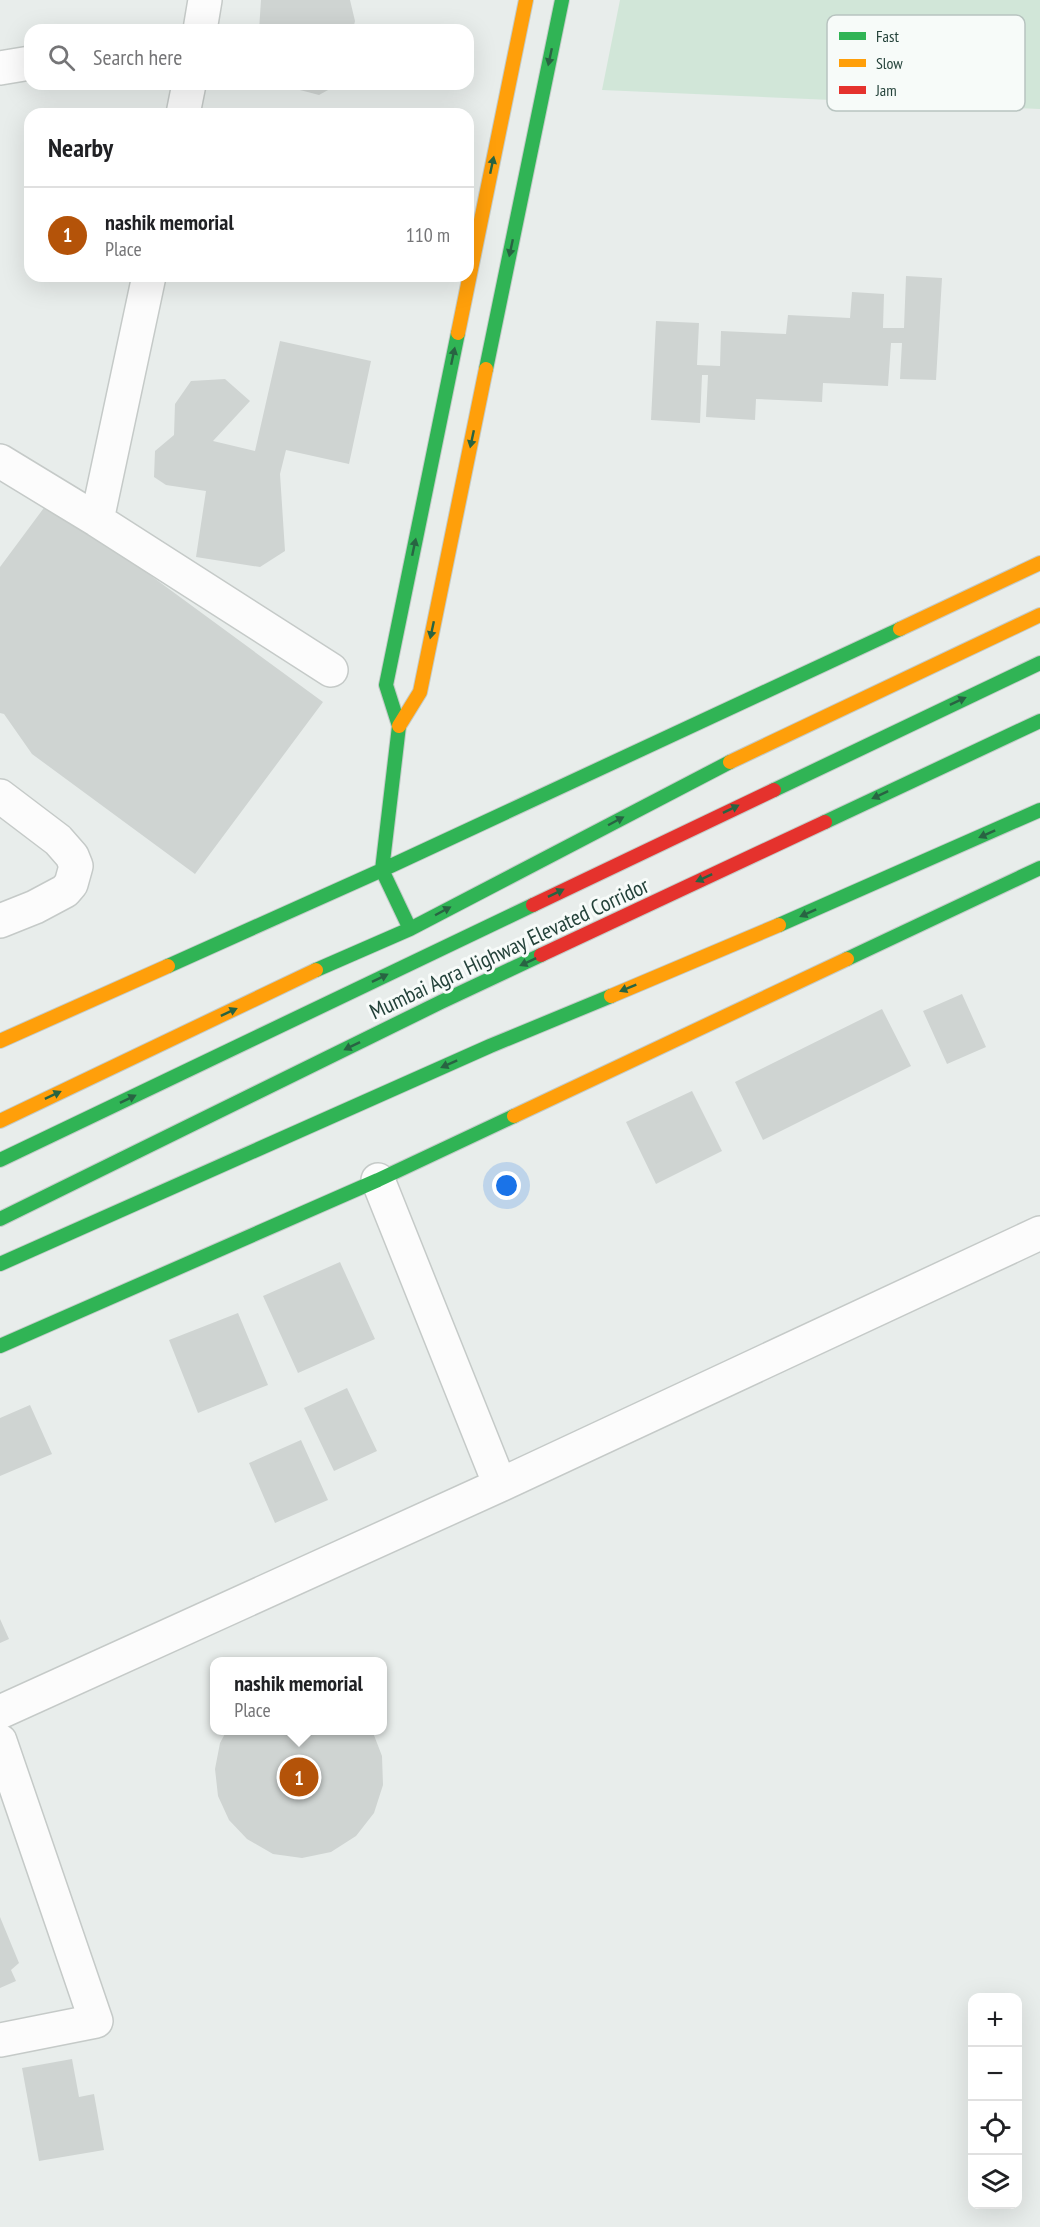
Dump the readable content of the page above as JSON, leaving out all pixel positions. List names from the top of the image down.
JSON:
{
  "streets": {
    "main road": ["Mumbai Agra Highway Elevated Corridor"]
  },
  "legend": ["Fast", "Slow", "Jam"],
  "page": {
    "search": "Search here",
    "heading": "Nearby",
    "list": [
      {
        "mark": "1",
        "name": "nashik memorial",
        "note": "Place",
        "value": "110 m"
      }
    ],
    "popup": ["nashik memorial", "Place"],
    "pins": "1",
    "map_buttons": ["+", "−"]
  }
}
